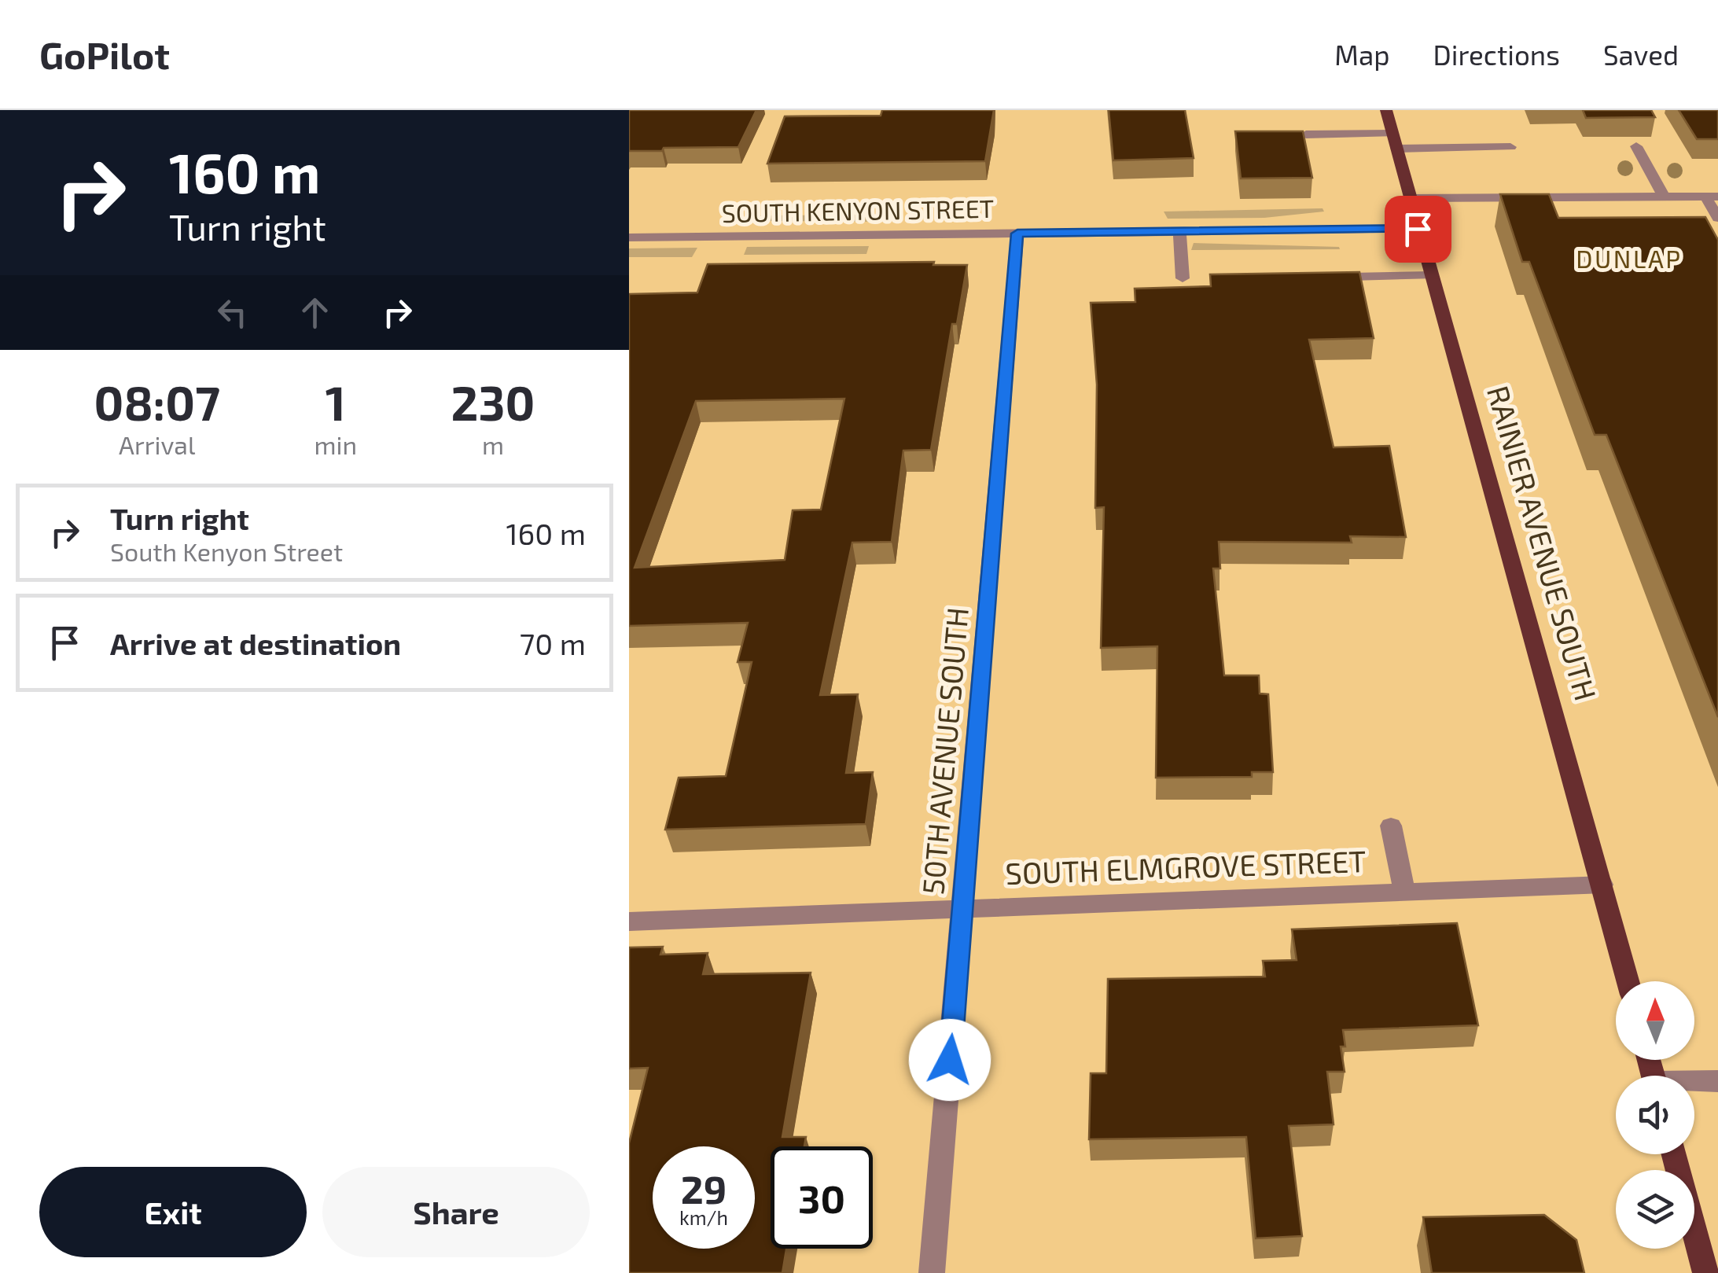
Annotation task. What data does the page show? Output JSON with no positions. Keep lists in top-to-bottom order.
{
  "streets": {
    "main road": ["RAINIER AVENUE SOUTH"],
    "street": ["SOUTH KENYON STREET", "50TH AVENUE SOUTH", "SOUTH ELMGROVE STREET"]
  },
  "crossings": [
    ["SOUTH KENYON STREET", "RAINIER AVENUE SOUTH"],
    ["SOUTH KENYON STREET", "50TH AVENUE SOUTH"],
    ["RAINIER AVENUE SOUTH", "SOUTH ELMGROVE STREET"],
    ["50TH AVENUE SOUTH", "SOUTH ELMGROVE STREET"]
  ],
  "districts": ["DUNLAP"],
  "north": "top",
  "page": {
    "header": "GoPilot",
    "nav": ["Map", "Directions", "Saved"],
    "turn": ["160 m", "Turn right"],
    "eta": [
      "08:07",
      "Arrival",
      "1",
      "min",
      "230",
      "m"
    ],
    "list": [
      {
        "name": "Turn right",
        "note": "South Kenyon Street",
        "value": "160 m"
      },
      {
        "name": "Arrive at destination",
        "value": "70 m"
      }
    ],
    "speed": "29 km/h",
    "limit": "30",
    "buttons": ["Exit", "Share"]
  }
}
